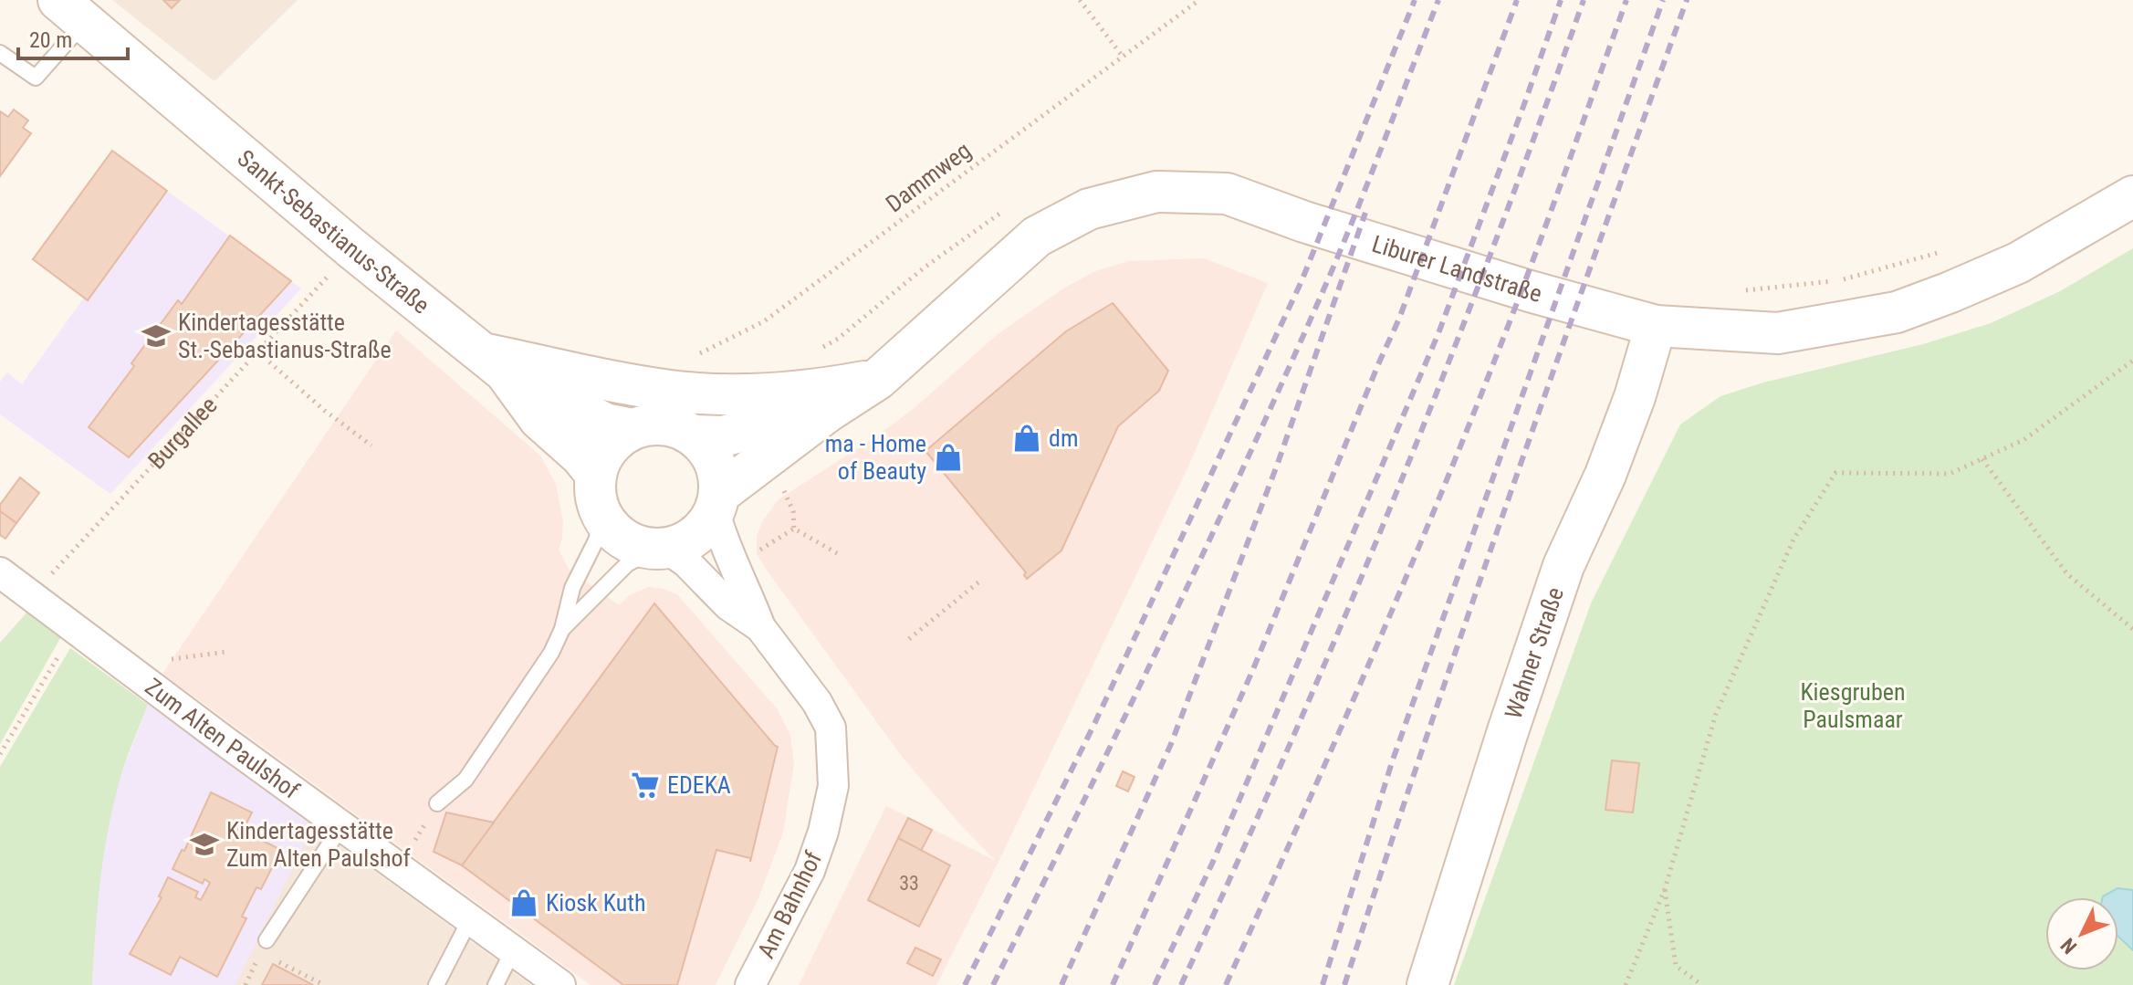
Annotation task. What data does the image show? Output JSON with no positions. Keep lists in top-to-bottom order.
{
  "streets": {
    "street": [
      "Sankt-Sebastianus-Straße",
      "Liburer Landstraße",
      "Wahner Straße",
      "Zum Alten Paulshof",
      "Am Bahnhof"
    ],
    "path": ["Dammweg", "Burgallee"]
  },
  "crossings": [
    ["Sankt-Sebastianus-Straße", "Liburer Landstraße"],
    ["Sankt-Sebastianus-Straße", "Am Bahnhof"],
    ["Liburer Landstraße", "Wahner Straße"],
    ["Liburer Landstraße", "Am Bahnhof"],
    ["Burgallee", "Zum Alten Paulshof"]
  ],
  "parks": ["Kiesgruben Paulsmaar"],
  "places": {
    "school or university": ["Kindertagesstätte St.-Sebastianus-Straße", "Kindertagesstätte Zum Alten Paulshof"],
    "shop": ["dm", "ma - Home of Beauty", "Kiosk Kuth"],
    "supermarket": ["EDEKA"]
  },
  "house_numbers": ["33"],
  "scale_bar": "20 m",
  "north": "bottom left"
}
